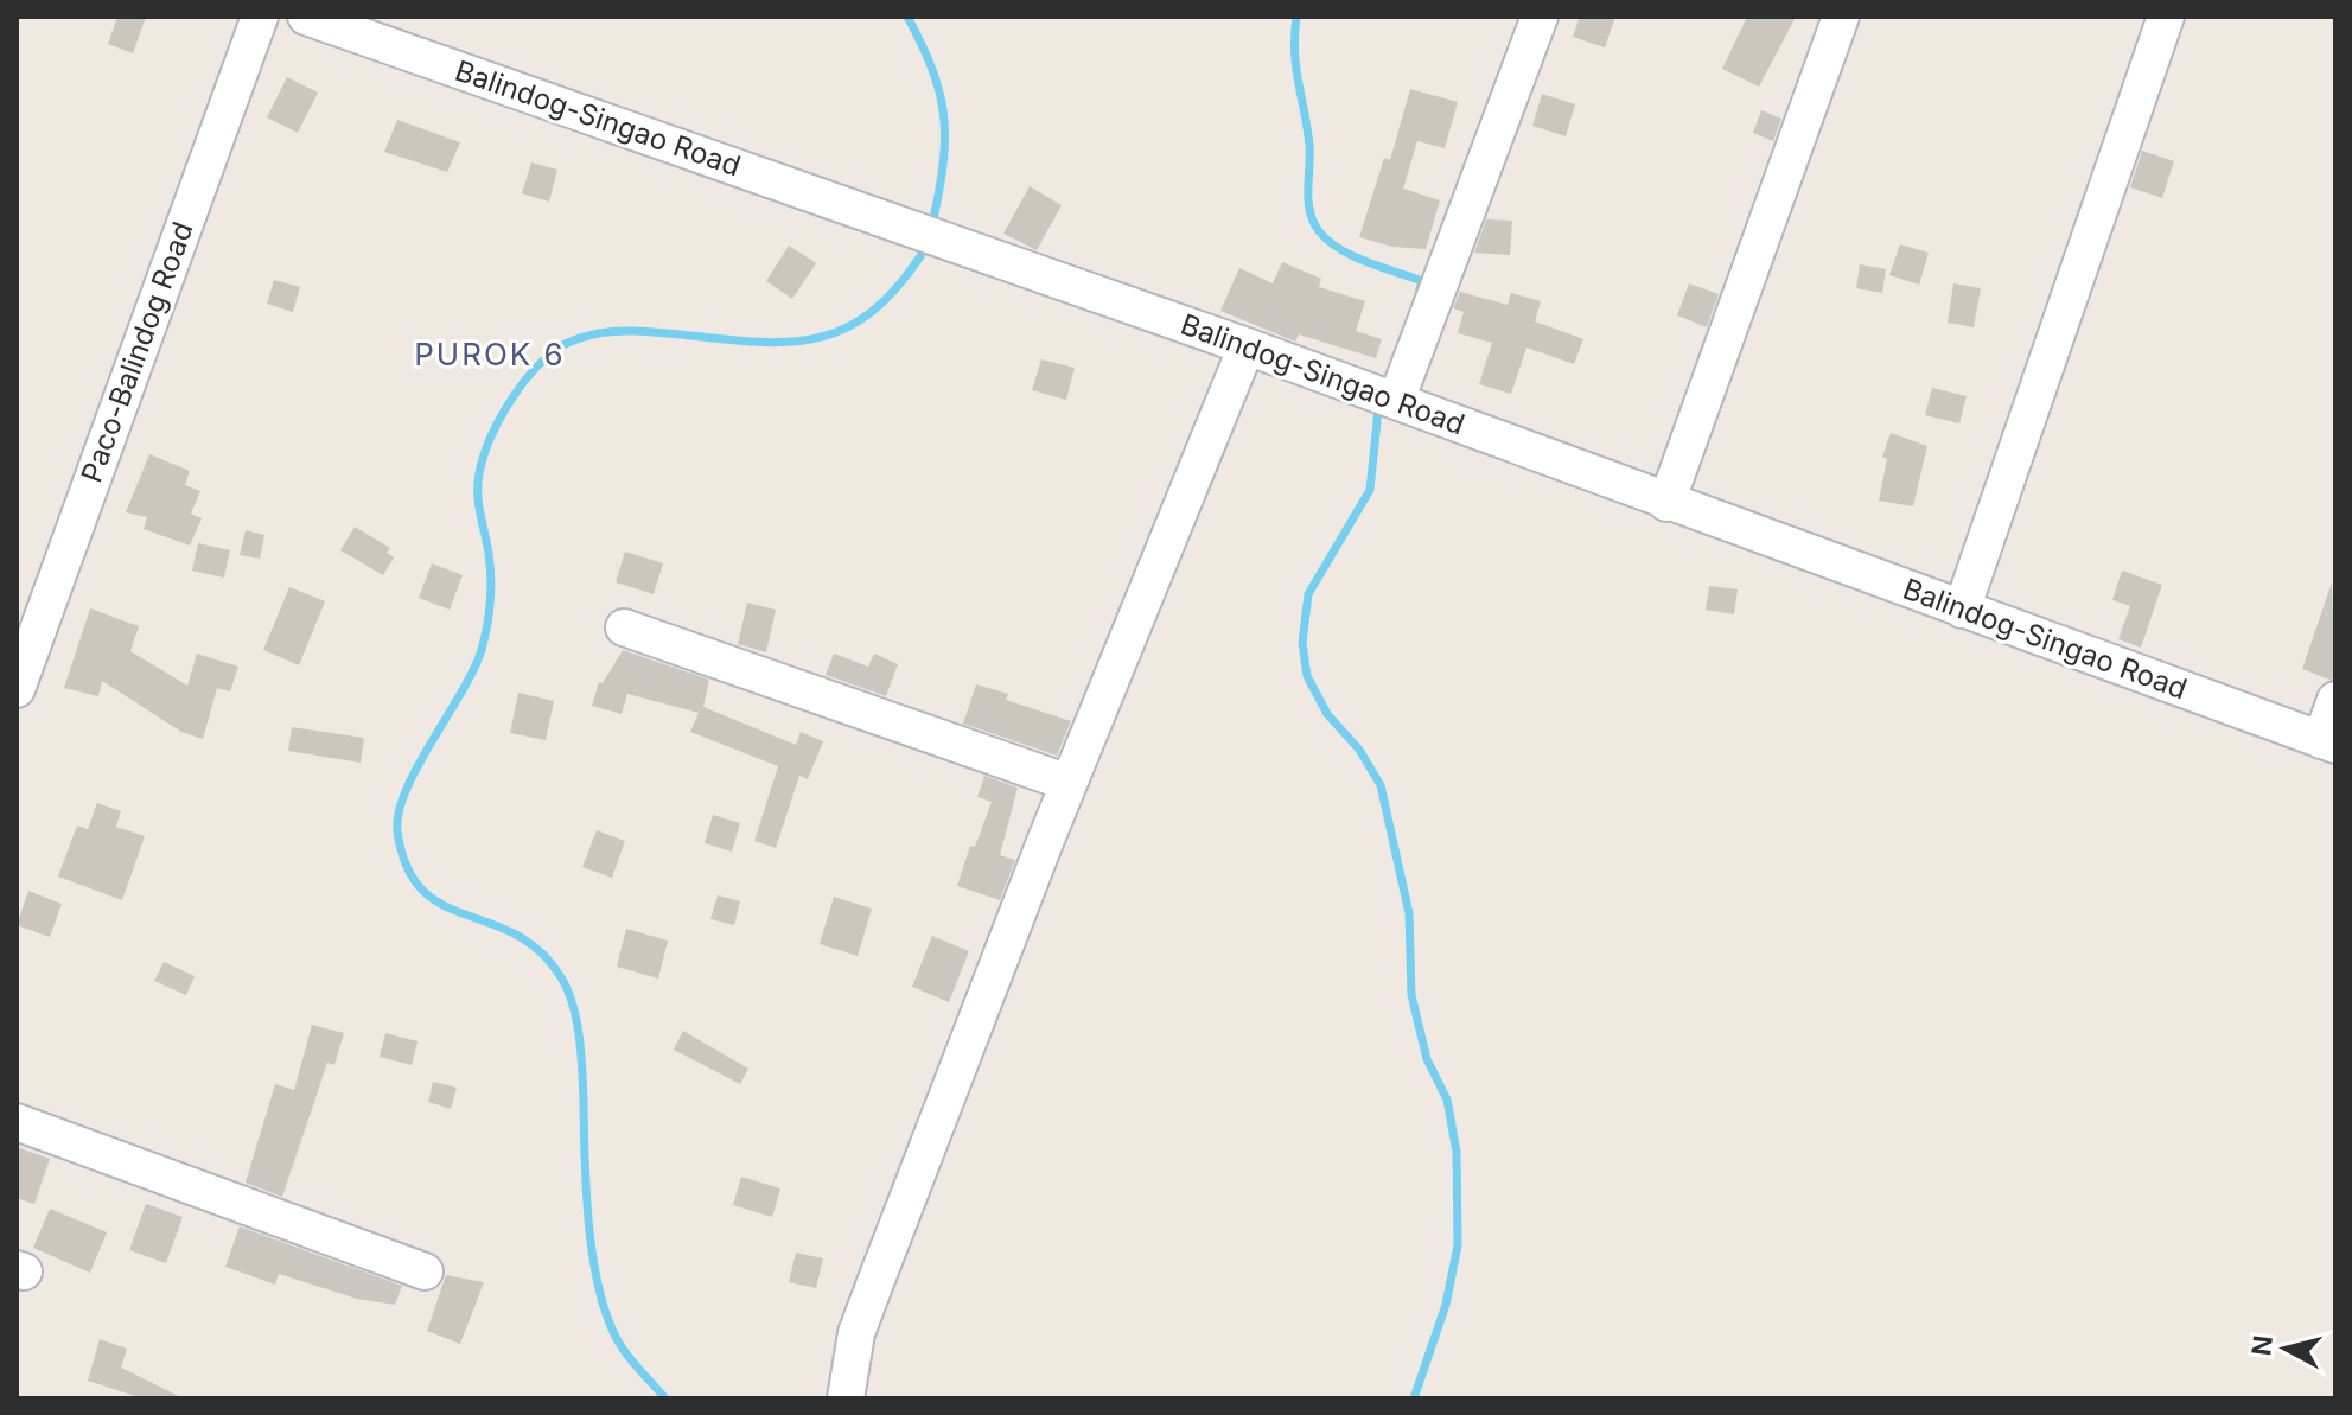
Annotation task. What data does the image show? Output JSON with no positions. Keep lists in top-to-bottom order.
{
  "streets": {
    "street": ["Balindog-Singao Road", "Paco-Balindog Road"]
  },
  "districts": ["PUROK 6"],
  "north": "left"
}
